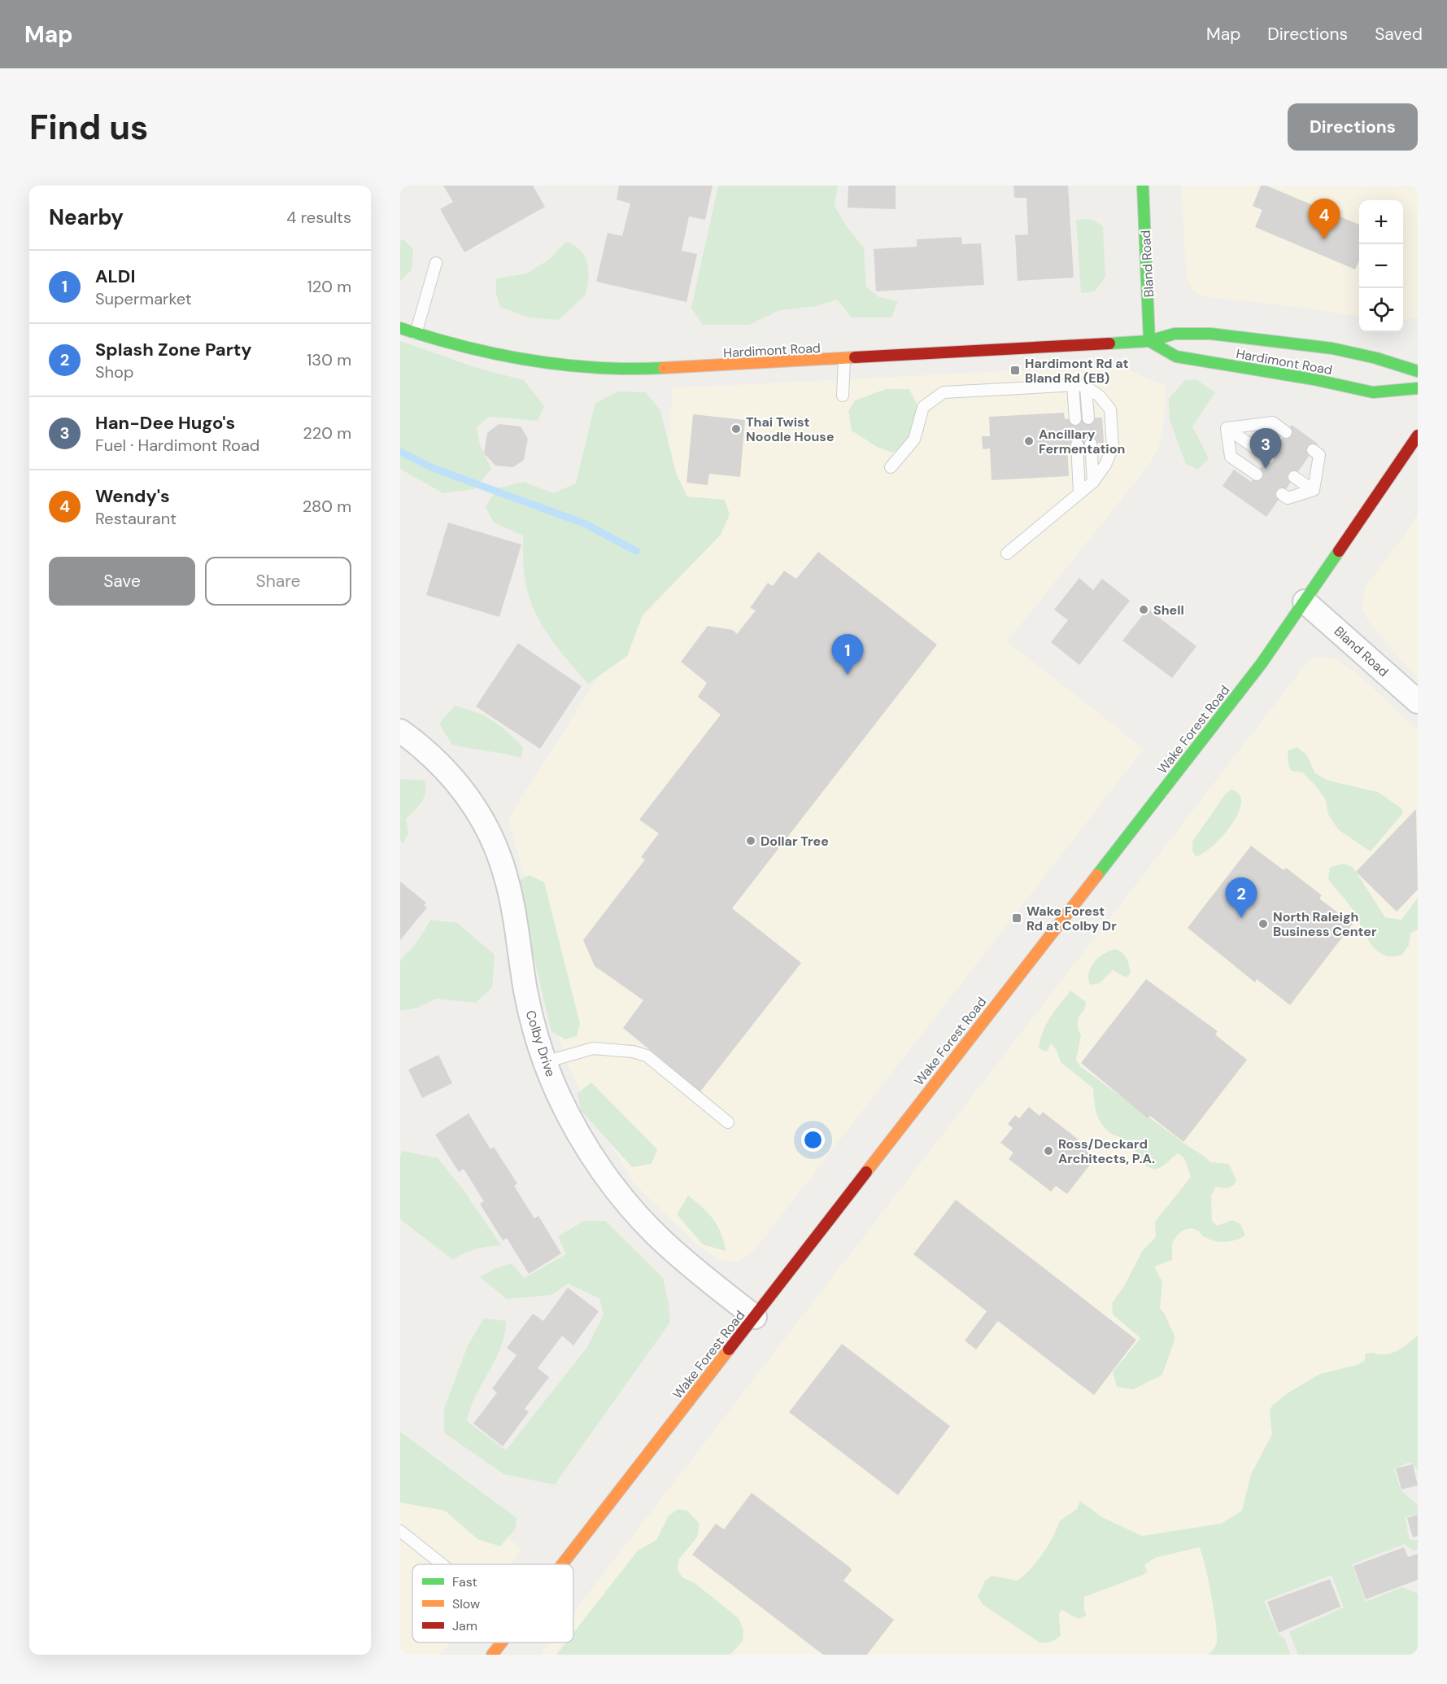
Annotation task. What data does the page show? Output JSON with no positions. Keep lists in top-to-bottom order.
{
  "streets": {
    "main road": ["Bland Road", "Hardimont Road", "Wake Forest Road"],
    "street": ["Colby Drive"]
  },
  "crossings": [
    ["Bland Road", "Hardimont Road"],
    ["Bland Road", "Wake Forest Road"],
    ["Wake Forest Road", "Colby Drive"]
  ],
  "places": {
    "transit": ["Hardimont Rd at Bland Rd (EB)", "Wake Forest Rd at Colby Dr"],
    "other": [
      "Thai Twist Noodle House",
      "Ancillary Fermentation",
      "Shell",
      "Dollar Tree",
      "North Raleigh Business Center",
      "Ross/Deckard Architects, P.A."
    ]
  },
  "legend": ["Fast", "Slow", "Jam"],
  "page": {
    "header": "Map",
    "nav": ["Map", "Directions", "Saved"],
    "buttons": [
      "Directions",
      ["Save", "Share"]
    ],
    "title": "Find us",
    "heading": ["Nearby", "4 results"],
    "pins": [
      "4",
      "3",
      "1",
      "2"
    ],
    "map_buttons": ["+", "−"],
    "list": [
      {
        "mark": "1",
        "name": "ALDI",
        "note": "Supermarket",
        "value": "120 m"
      },
      {
        "mark": "2",
        "name": "Splash Zone Party",
        "note": "Shop",
        "value": "130 m"
      },
      {
        "mark": "3",
        "name": "Han-Dee Hugo's",
        "note": "Fuel · Hardimont Road",
        "value": "220 m"
      },
      {
        "mark": "4",
        "name": "Wendy's",
        "note": "Restaurant",
        "value": "280 m"
      }
    ]
  }
}
